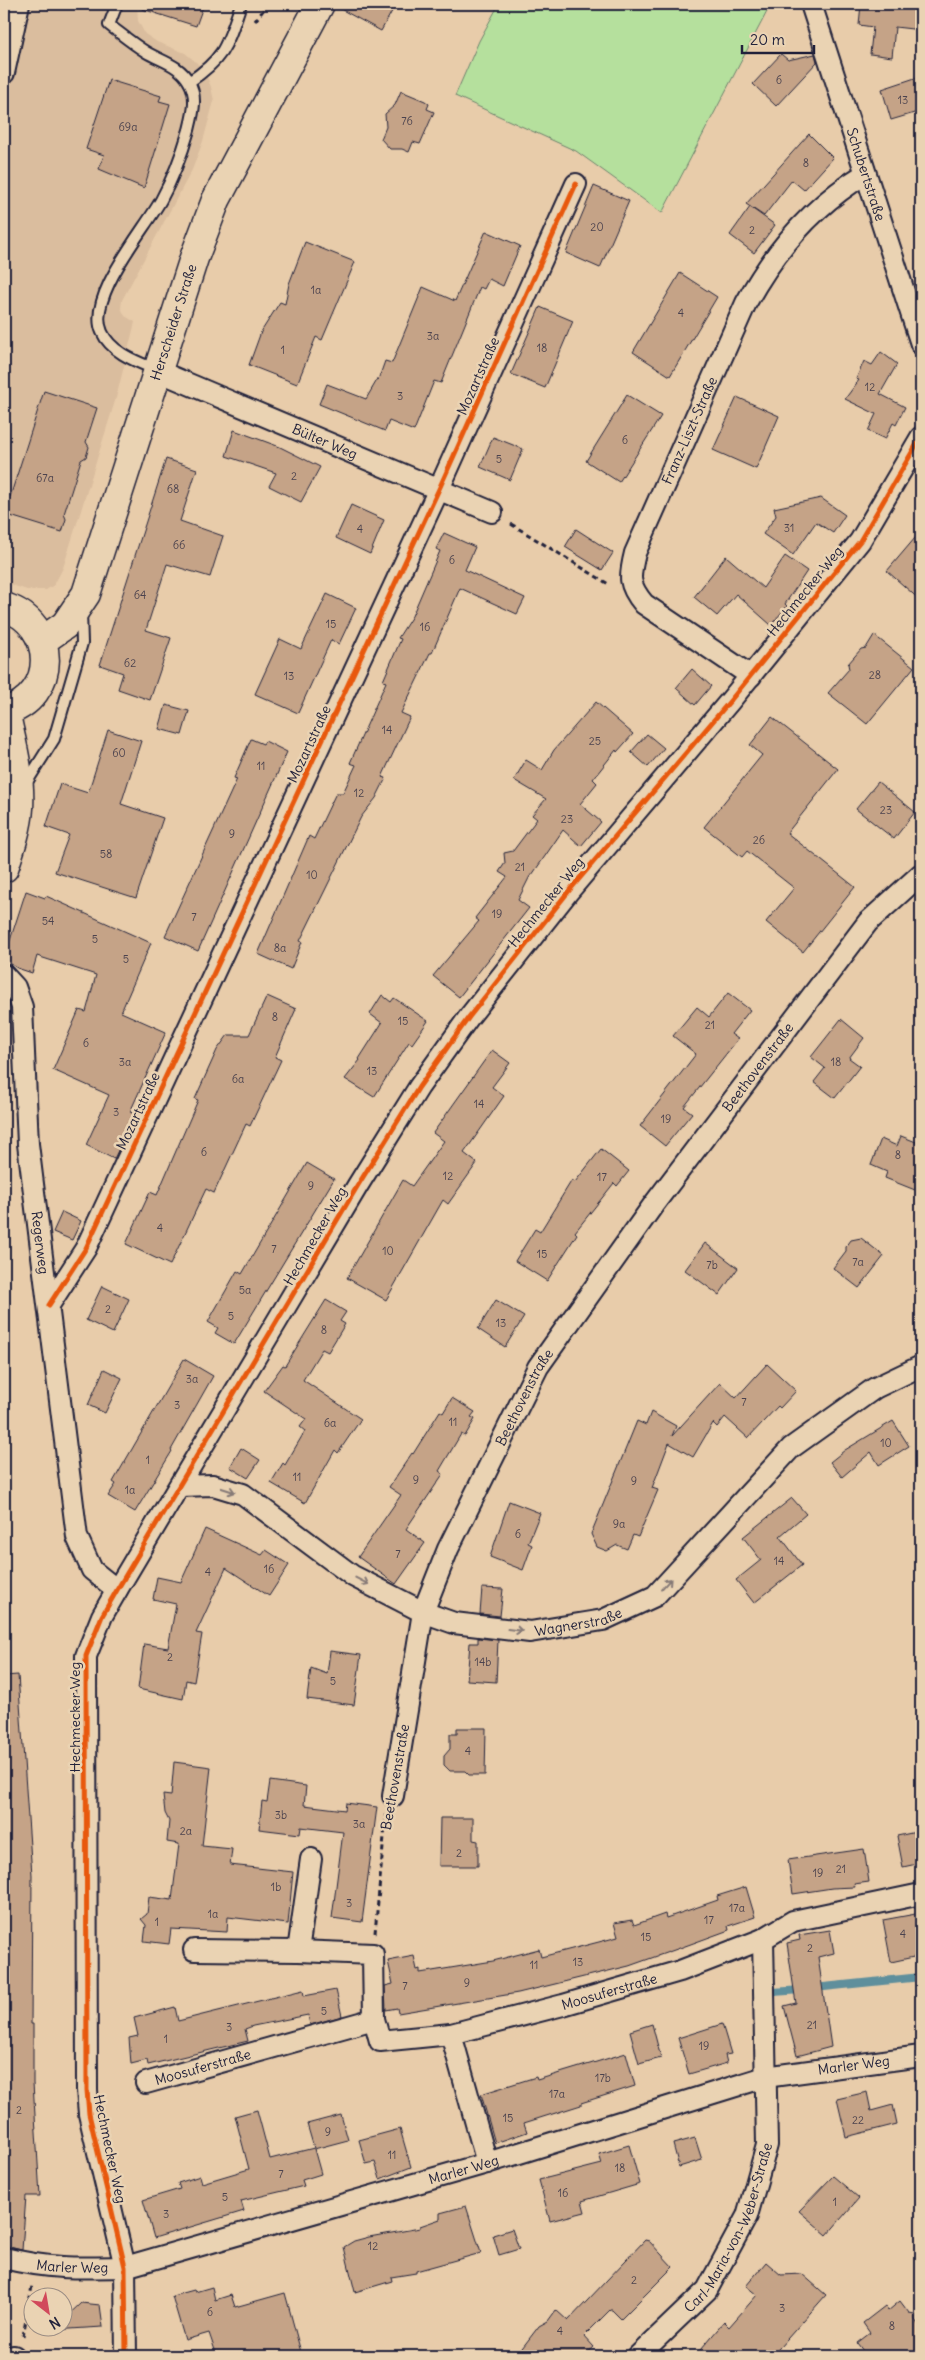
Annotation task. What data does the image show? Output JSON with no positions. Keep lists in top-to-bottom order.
{
  "streets": {
    "main road": ["Herscheider Straße"],
    "street": [
      "Schubertstraße",
      "Mozartstraße",
      "Franz-Liszt-Straße",
      "Bülter Weg",
      "Hechmecker Weg",
      "Beethovenstraße",
      "Regerweg",
      "Wagnerstraße",
      "Moosuferstraße",
      "Marler Weg",
      "Carl-Maria-von-Weber-Straße"
    ]
  },
  "crossings": [
    ["Schubertstraße", "Franz-Liszt-Straße"],
    ["Herscheider Straße", "Bülter Weg"],
    ["Mozartstraße", "Bülter Weg"],
    ["Mozartstraße", "Regerweg"],
    ["Hechmecker Weg", "Regerweg"],
    ["Hechmecker Weg", "Wagnerstraße"],
    ["Hechmecker Weg", "Marler Weg"],
    ["Beethovenstraße", "Wagnerstraße"],
    ["Beethovenstraße", "Moosuferstraße"],
    ["Marler Weg", "Carl-Maria-von-Weber-Straße"]
  ],
  "one_way": ["Wagnerstraße"],
  "house_numbers": [
    "6",
    "13",
    "76",
    "69a",
    "8",
    "20",
    "2",
    "1a",
    "4",
    "3a",
    "18",
    "1",
    "12",
    "3",
    "6",
    "5",
    "2",
    "67a",
    "68",
    "31",
    "4",
    "66",
    "6",
    "64",
    "15",
    "16",
    "62",
    "28",
    "13",
    "14",
    "25",
    "60",
    "11",
    "12",
    "23",
    "23",
    "9",
    "26",
    "58",
    "21",
    "10",
    "19",
    "7",
    "54",
    "5",
    "8a",
    "5",
    "8",
    "15",
    "21",
    "6",
    "3a",
    "18",
    "13",
    "6a",
    "14",
    "3",
    "19",
    "6",
    "8",
    "12",
    "17",
    "9",
    "4",
    "7",
    "10",
    "15",
    "7a",
    "7b",
    "5a",
    "2",
    "5",
    "13",
    "8",
    "3a",
    "7",
    "3",
    "11",
    "6a",
    "10",
    "1",
    "11",
    "9",
    "9",
    "1a",
    "9a",
    "6",
    "7",
    "14",
    "16",
    "4",
    "2",
    "14b",
    "5",
    "4",
    "3b",
    "3a",
    "2a",
    "2",
    "21",
    "19",
    "1b",
    "3",
    "17a",
    "1a",
    "17",
    "1",
    "4",
    "15",
    "2",
    "13",
    "11",
    "9",
    "7",
    "5",
    "21",
    "3",
    "1",
    "19",
    "17b",
    "17a",
    "2",
    "15",
    "22",
    "9",
    "11",
    "18",
    "7",
    "16",
    "5",
    "1",
    "3",
    "12",
    "2",
    "3",
    "6",
    "8",
    "4"
  ],
  "scale_bar": "20 m",
  "north": "bottom right"
}
